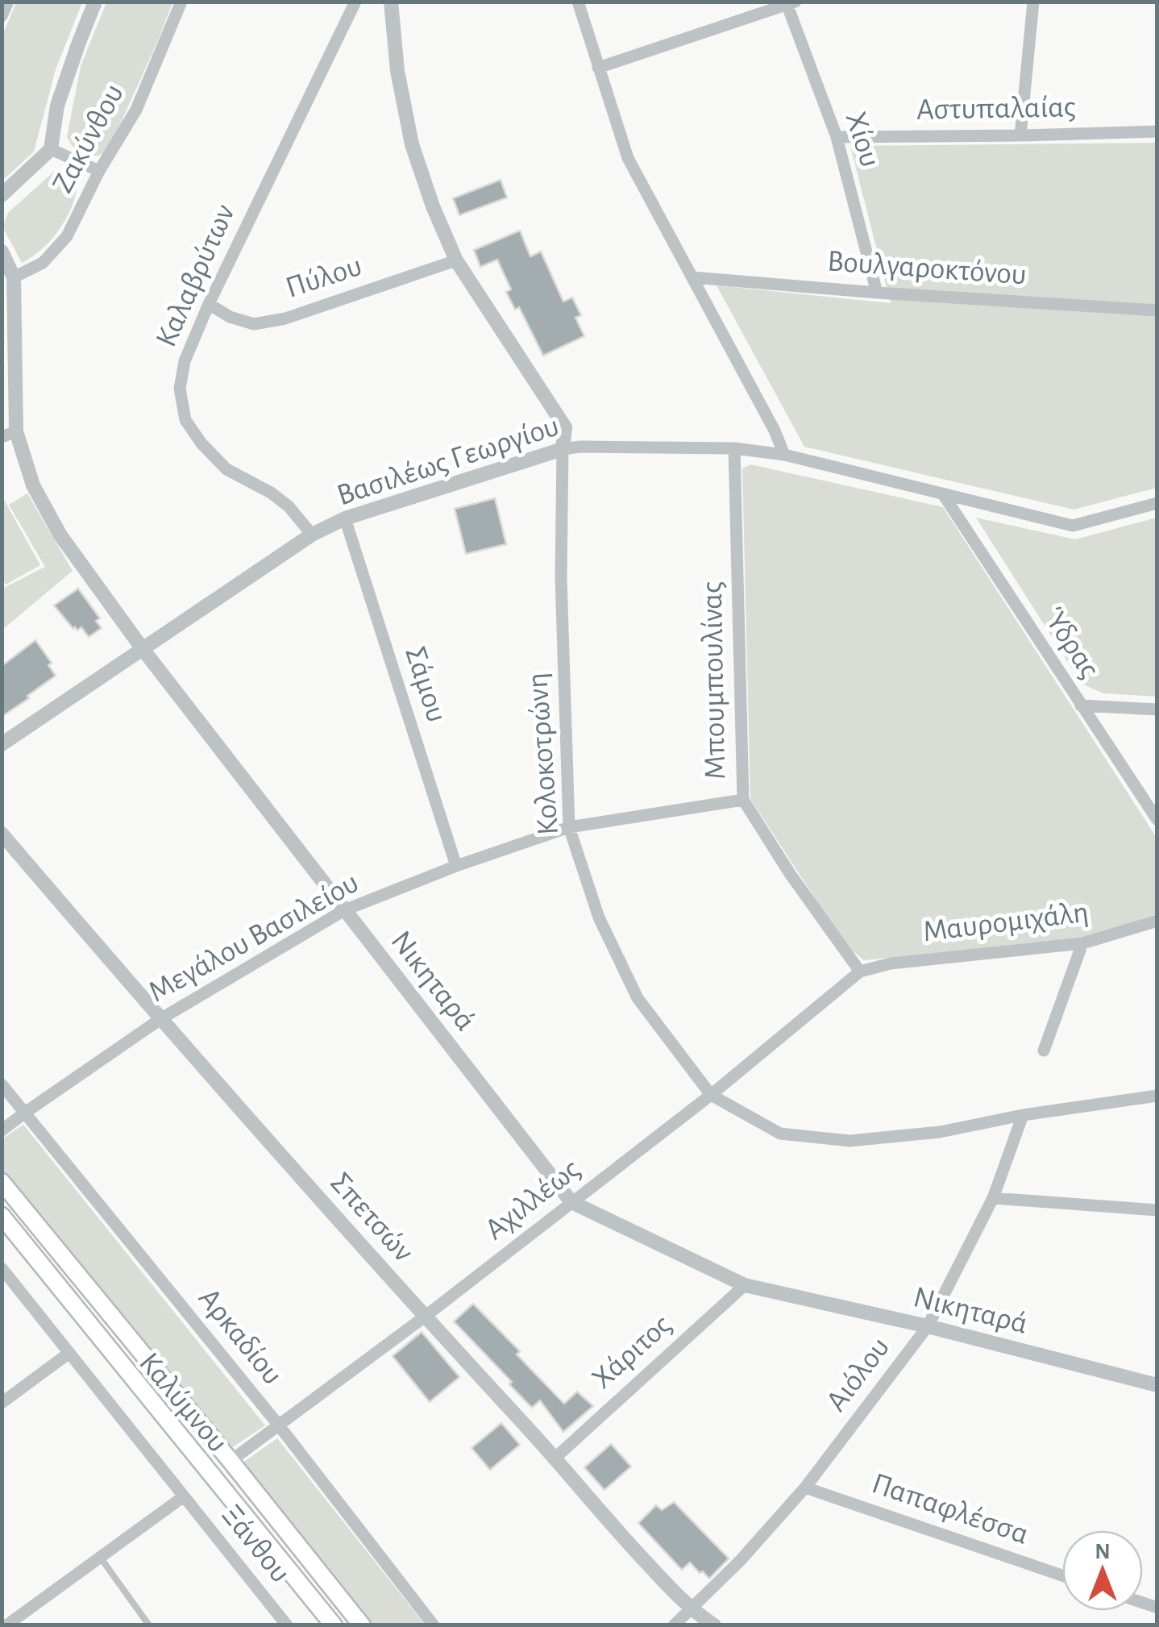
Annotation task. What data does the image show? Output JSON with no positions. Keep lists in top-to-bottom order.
{
  "streets": {
    "main road": ["Καλύμνου"],
    "street": [
      "Αστυπαλαίας",
      "Ζακύνθου",
      "Χίου",
      "Βουλγαροκτόνου",
      "Καλαβρύτων",
      "Πύλου",
      "Βασιλέως Γεωργίου",
      "Ύδρας",
      "Μπουμπουλίνας",
      "Σάμου",
      "Κολοκοτρώνη",
      "Μαυρομιχάλη",
      "Μεγάλου Βασιλείου",
      "Νικηταρά",
      "Αχιλλέως",
      "Σπετσών",
      "Αρκαδίου",
      "Χάριτος",
      "Αιόλου",
      "Παπαφλέσσα",
      "Ξάνθου"
    ]
  },
  "crossings": [
    ["Αστυπαλαίας", "Χίου"],
    ["Ζακύνθου", "Νικηταρά"],
    ["Χίου", "Βουλγαροκτόνου"],
    ["Καλαβρύτων", "Πύλου"],
    ["Καλαβρύτων", "Βασιλέως Γεωργίου"],
    ["Πύλου", "Κολοκοτρώνη"],
    ["Βασιλέως Γεωργίου", "Ύδρας"],
    ["Βασιλέως Γεωργίου", "Μπουμπουλίνας"],
    ["Βασιλέως Γεωργίου", "Σάμου"],
    ["Βασιλέως Γεωργίου", "Κολοκοτρώνη"],
    ["Βασιλέως Γεωργίου", "Νικηταρά"],
    ["Μπουμπουλίνας", "Μαυρομιχάλη"],
    ["Μπουμπουλίνας", "Μεγάλου Βασιλείου"],
    ["Μπουμπουλίνας", "Αχιλλέως"],
    ["Σάμου", "Μεγάλου Βασιλείου"],
    ["Κολοκοτρώνη", "Μεγάλου Βασιλείου"],
    ["Κολοκοτρώνη", "Αχιλλέως"],
    ["Κολοκοτρώνη", "Αιόλου"],
    ["Μαυρομιχάλη", "Αχιλλέως"],
    ["Μεγάλου Βασιλείου", "Νικηταρά"],
    ["Μεγάλου Βασιλείου", "Σπετσών"],
    ["Μεγάλου Βασιλείου", "Αρκαδίου"],
    ["Νικηταρά", "Αχιλλέως"],
    ["Νικηταρά", "Χάριτος"],
    ["Νικηταρά", "Αιόλου"],
    ["Αχιλλέως", "Σπετσών"],
    ["Αχιλλέως", "Αρκαδίου"],
    ["Αχιλλέως", "Καλύμνου"],
    ["Σπετσών", "Χάριτος"],
    ["Σπετσών", "Αιόλου"],
    ["Αιόλου", "Παπαφλέσσα"]
  ],
  "north": "top"
}
